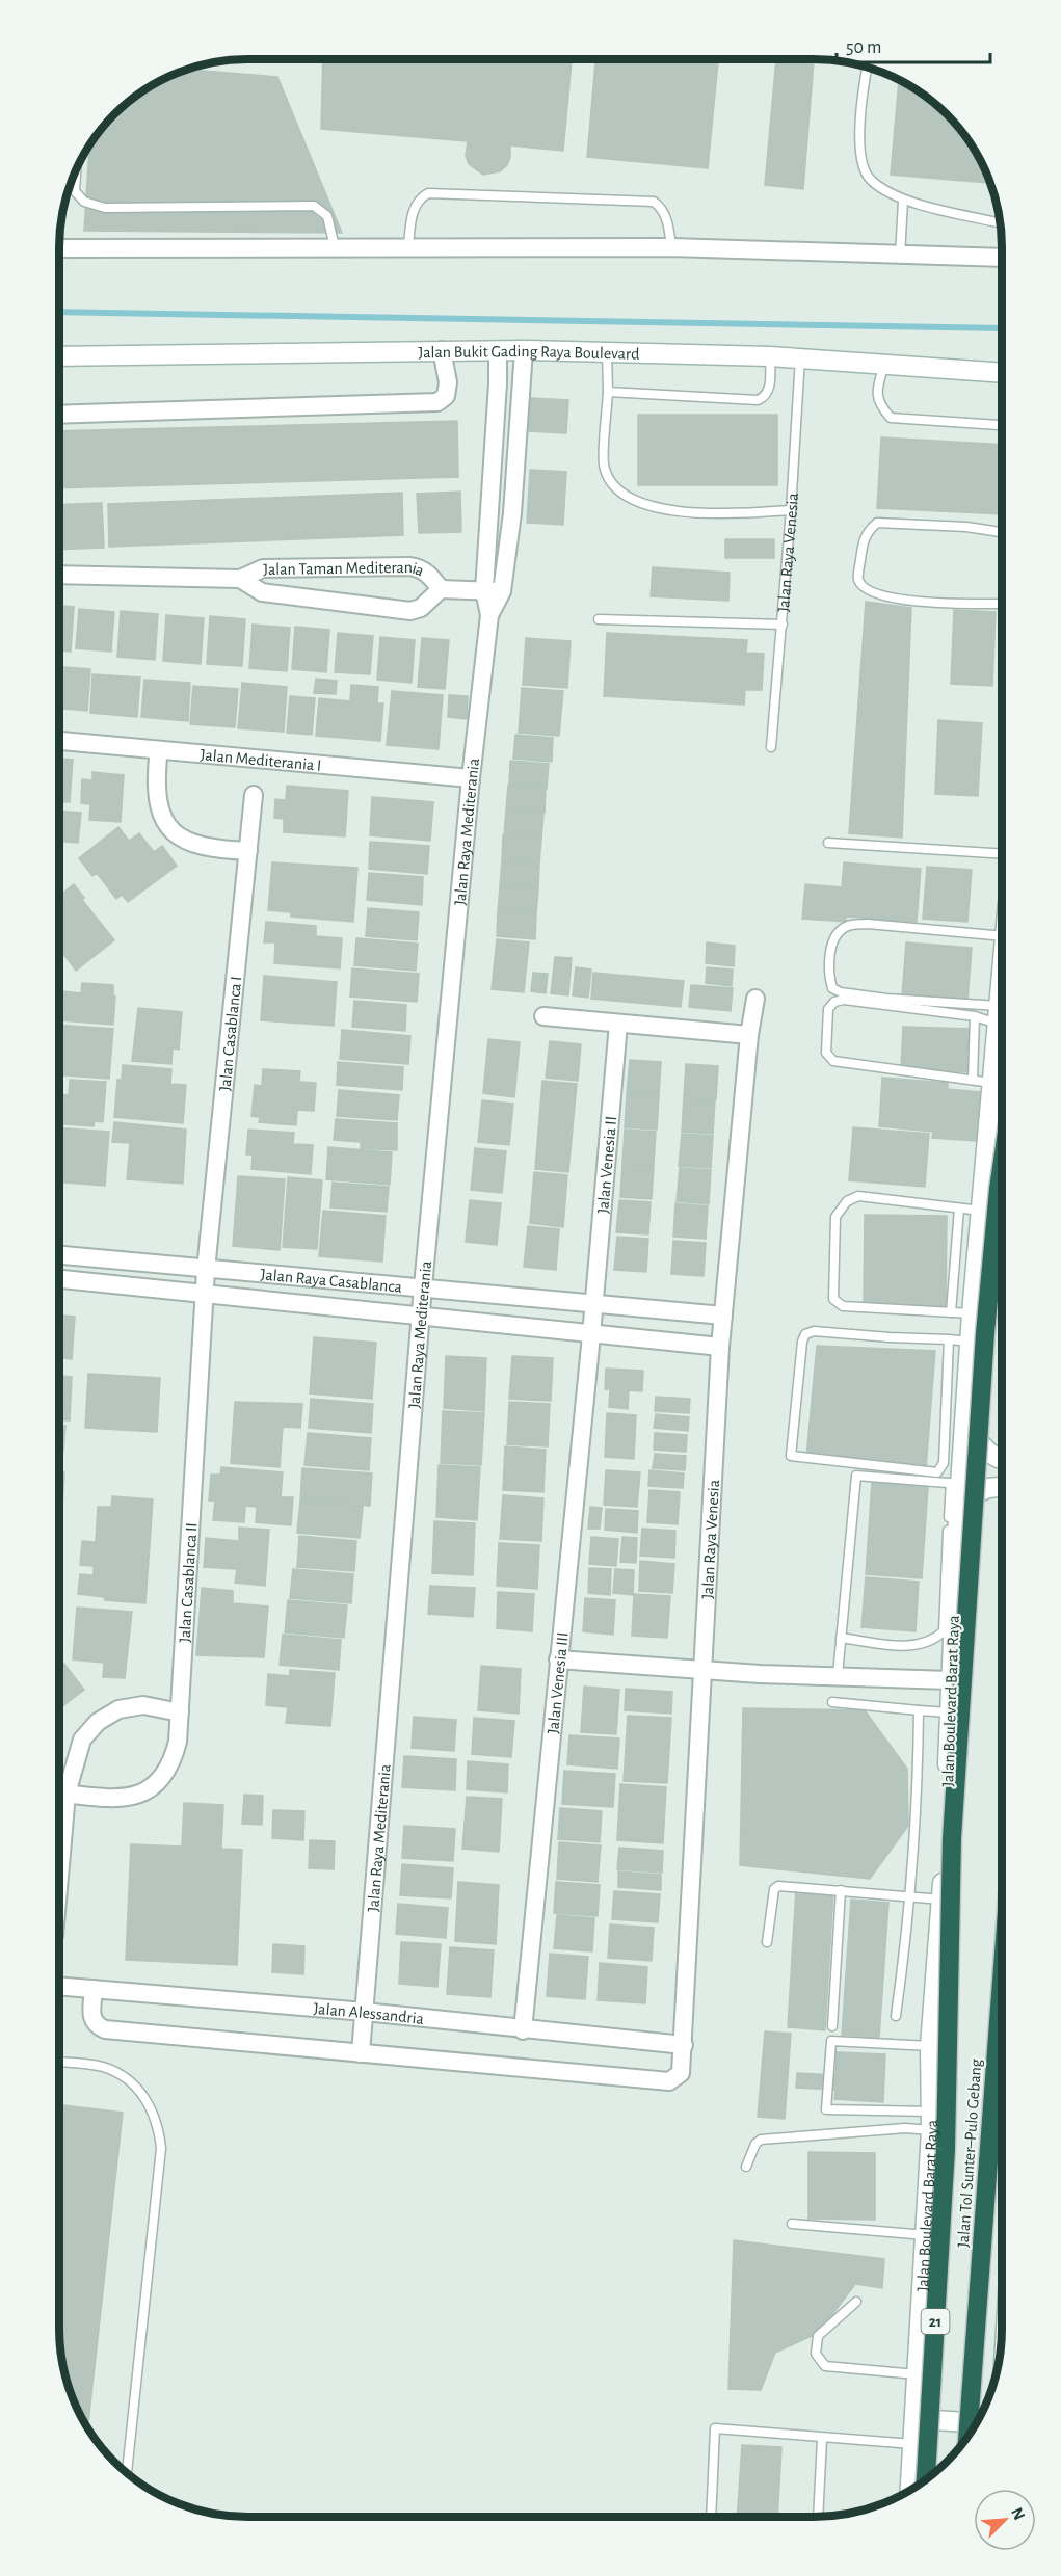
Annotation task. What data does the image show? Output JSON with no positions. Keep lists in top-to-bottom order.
{
  "streets": {
    "highway": ["Jalan Tol Sunter–Pulo Gebang", "21"],
    "main road": ["Jalan Bukit Gading Raya Boulevard", "Jalan Boulevard Barat Raya"],
    "street": [
      "Jalan Raya Venesia",
      "Jalan Taman Mediterania",
      "Jalan Mediterania I",
      "Jalan Raya Mediterania",
      "Jalan Casablanca I",
      "Jalan Venesia II",
      "Jalan Raya Casablanca",
      "Jalan Casablanca II",
      "Jalan Venesia III",
      "Jalan Alessandria"
    ]
  },
  "crossings": [
    ["Jalan Bukit Gading Raya Boulevard", "Jalan Raya Venesia"],
    ["Jalan Bukit Gading Raya Boulevard", "Jalan Raya Mediterania"],
    ["Jalan Raya Venesia", "Jalan Raya Mediterania"],
    ["Jalan Raya Venesia", "Jalan Raya Casablanca"],
    ["Jalan Raya Venesia", "Jalan Alessandria"],
    ["Jalan Taman Mediterania", "Jalan Raya Mediterania"],
    ["Jalan Mediterania I", "Jalan Raya Mediterania"],
    ["Jalan Raya Mediterania", "Jalan Raya Casablanca"],
    ["Jalan Raya Mediterania", "Jalan Alessandria"],
    ["Jalan Casablanca I", "Jalan Raya Casablanca"],
    ["Jalan Casablanca I", "Jalan Casablanca II"],
    ["Jalan Venesia II", "Jalan Raya Casablanca"],
    ["Jalan Venesia II", "Jalan Venesia III"],
    ["Jalan Raya Casablanca", "Jalan Casablanca II"],
    ["Jalan Raya Casablanca", "Jalan Venesia III"],
    ["Jalan Venesia III", "Jalan Alessandria"]
  ],
  "scale_bar": "50 m",
  "north": "top right"
}
